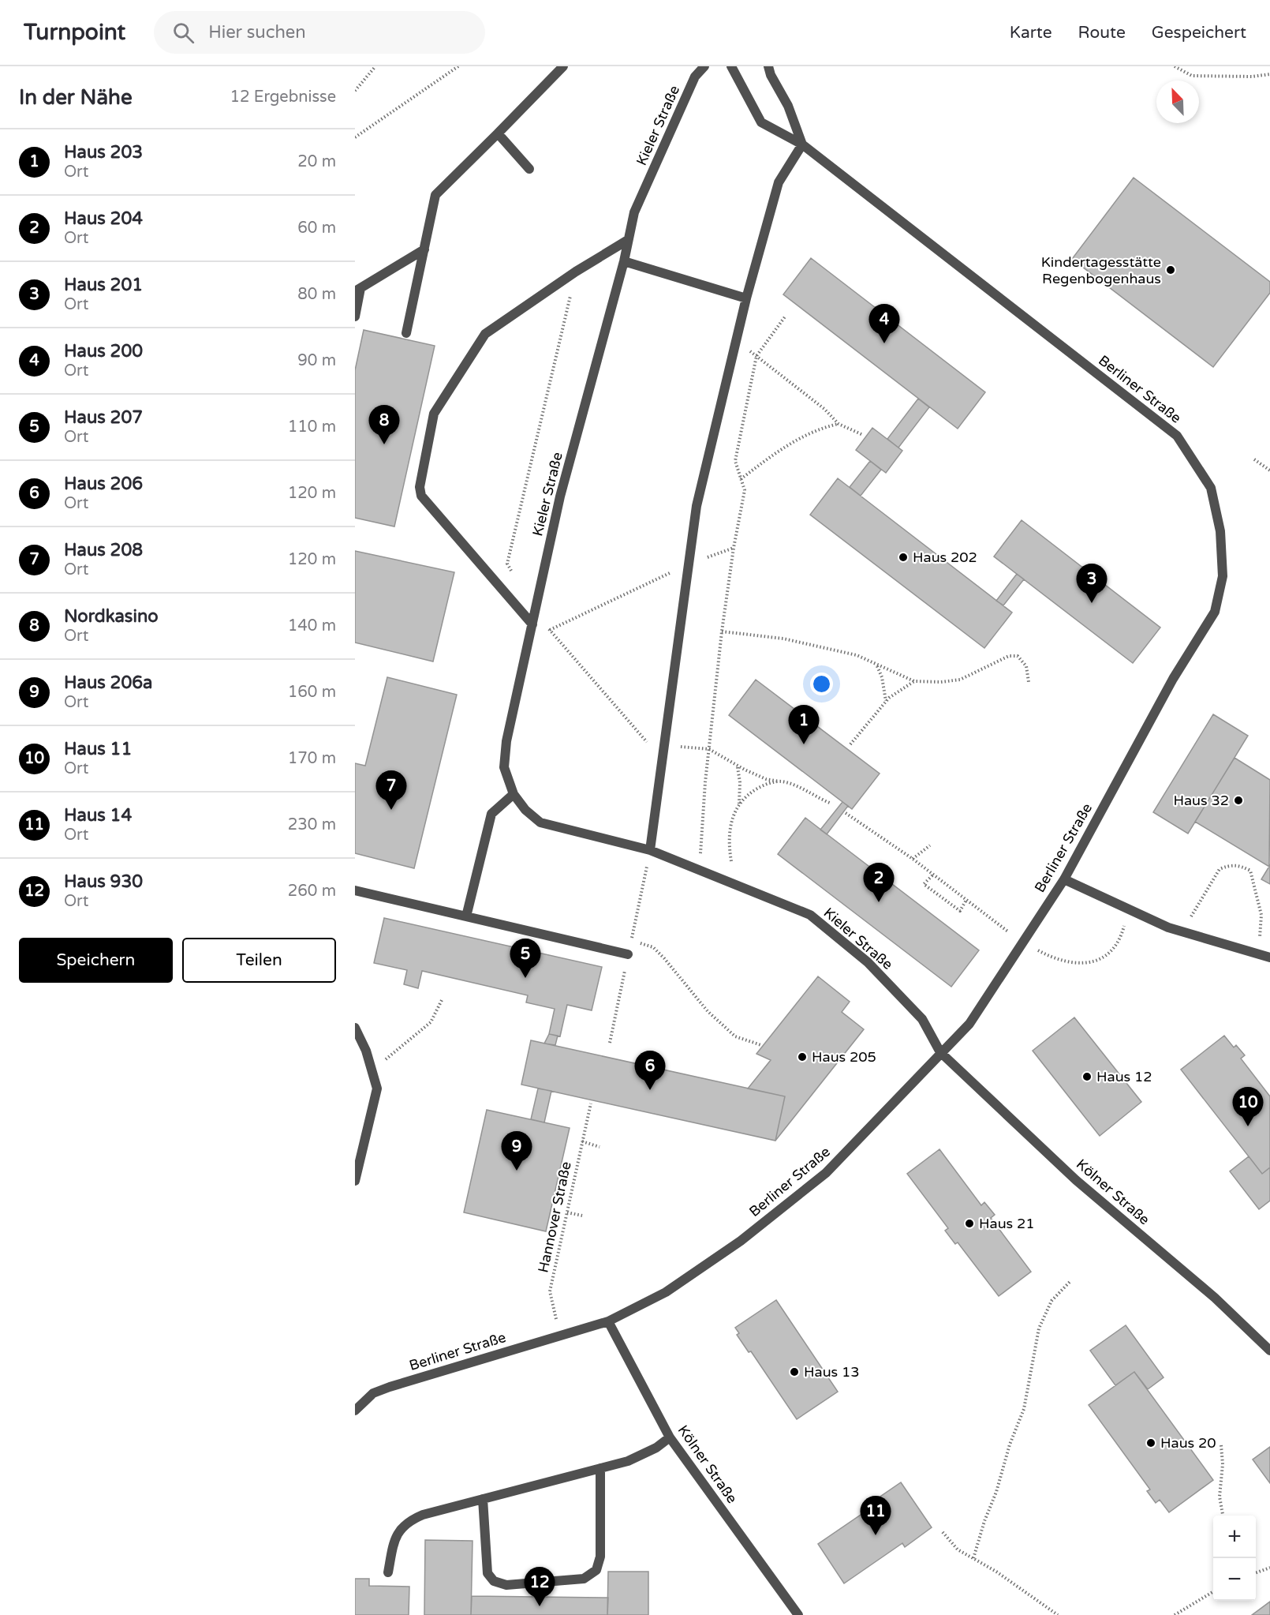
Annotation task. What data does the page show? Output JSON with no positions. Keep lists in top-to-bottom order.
{
  "streets": {
    "lane": ["Kieler Straße", "Berliner Straße", "Kölner Straße"],
    "path": ["Hannover Straße"]
  },
  "crossings": [
    ["Kieler Straße", "Berliner Straße"],
    ["Kieler Straße", "Kölner Straße"],
    ["Berliner Straße", "Kölner Straße"],
    ["Berliner Straße", "Hannover Straße"]
  ],
  "places": [
    "Kindertagesstätte Regenbogenhaus",
    "Haus 202",
    "Haus 32",
    "Haus 205",
    "Haus 12",
    "Haus 21",
    "Haus 13",
    "Haus 20"
  ],
  "north": "top left",
  "page": {
    "header": "Turnpoint",
    "search": "Hier suchen",
    "nav": ["Karte", "Route", "Gespeichert"],
    "heading": ["In der Nähe", "12 Ergebnisse"],
    "list": [
      {
        "mark": "1",
        "name": "Haus 203",
        "note": "Ort",
        "value": "20 m"
      },
      {
        "mark": "2",
        "name": "Haus 204",
        "note": "Ort",
        "value": "60 m"
      },
      {
        "mark": "3",
        "name": "Haus 201",
        "note": "Ort",
        "value": "80 m"
      },
      {
        "mark": "4",
        "name": "Haus 200",
        "note": "Ort",
        "value": "90 m"
      },
      {
        "mark": "5",
        "name": "Haus 207",
        "note": "Ort",
        "value": "110 m"
      },
      {
        "mark": "6",
        "name": "Haus 206",
        "note": "Ort",
        "value": "120 m"
      },
      {
        "mark": "7",
        "name": "Haus 208",
        "note": "Ort",
        "value": "120 m"
      },
      {
        "mark": "8",
        "name": "Nordkasino",
        "note": "Ort",
        "value": "140 m"
      },
      {
        "mark": "9",
        "name": "Haus 206a",
        "note": "Ort",
        "value": "160 m"
      },
      {
        "mark": "10",
        "name": "Haus 11",
        "note": "Ort",
        "value": "170 m"
      },
      {
        "mark": "11",
        "name": "Haus 14",
        "note": "Ort",
        "value": "230 m"
      },
      {
        "mark": "12",
        "name": "Haus 930",
        "note": "Ort",
        "value": "260 m"
      }
    ],
    "pins": [
      "4",
      "8",
      "3",
      "1",
      "7",
      "2",
      "5",
      "6",
      "10",
      "9",
      "11",
      "12"
    ],
    "buttons": ["Speichern", "Teilen"],
    "map_buttons": ["+", "−"]
  }
}
